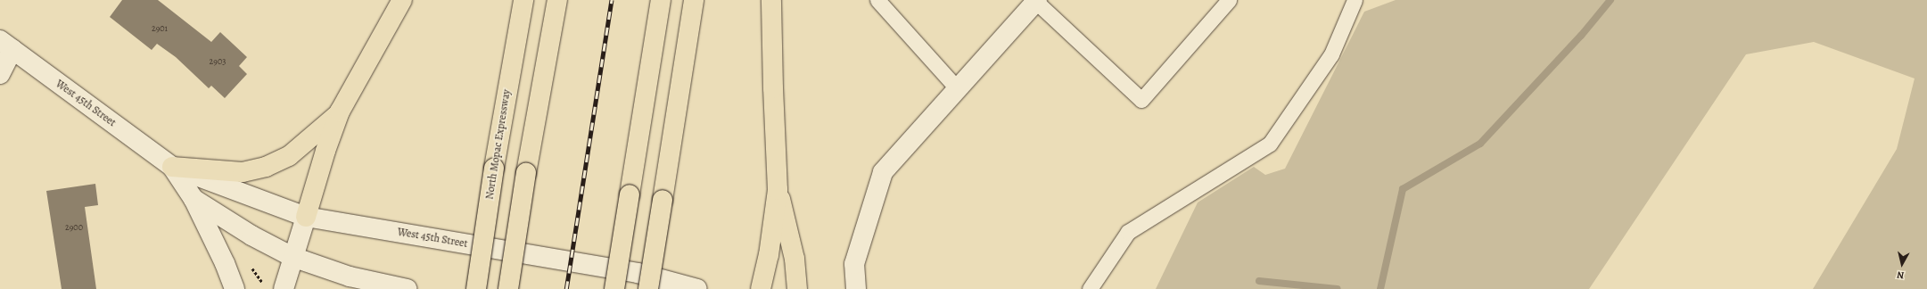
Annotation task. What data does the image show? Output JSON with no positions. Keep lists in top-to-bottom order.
{
  "streets": {
    "highway": ["North Mopac Expressway"],
    "main road": ["West 45th Street"]
  },
  "house_numbers": ["2901", "2903", "2900"],
  "north": "bottom"
}
